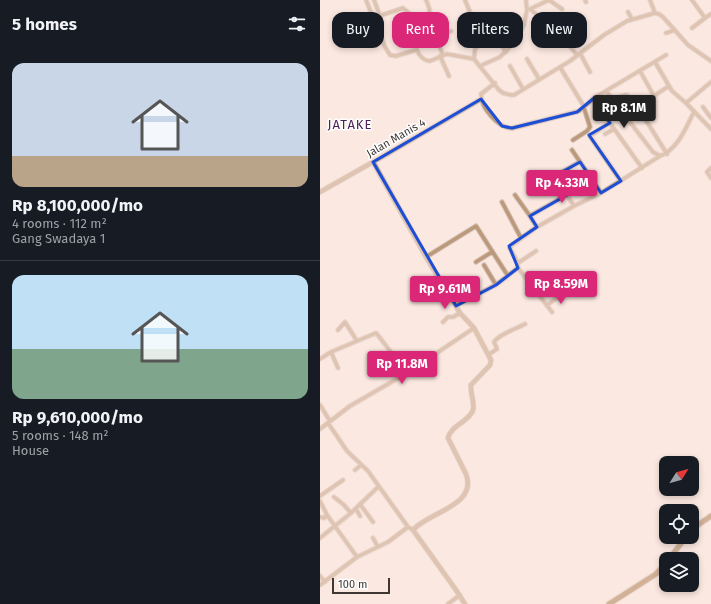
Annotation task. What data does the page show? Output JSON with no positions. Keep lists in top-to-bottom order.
{
  "streets": {
    "street": ["Jalan Manis 4"]
  },
  "districts": ["JATAKE"],
  "scale_bar": "100 m",
  "north": "top right",
  "page": {
    "heading": "5 homes",
    "chip": [
      "Buy",
      "Rent",
      "Filters",
      "New"
    ],
    "list": [
      {
        "name": "Rp 8,100,000/mo",
        "note": "4 rooms · 112 m² · Gang Swadaya 1"
      },
      {
        "name": "Rp 9,610,000/mo",
        "note": "5 rooms · 148 m² · House"
      }
    ],
    "price": [
      "Rp 8.1M",
      "Rp 4.33M",
      "Rp 8.59M",
      "Rp 9.61M",
      "Rp 11.8M"
    ],
    "scale": "100 m"
  }
}
